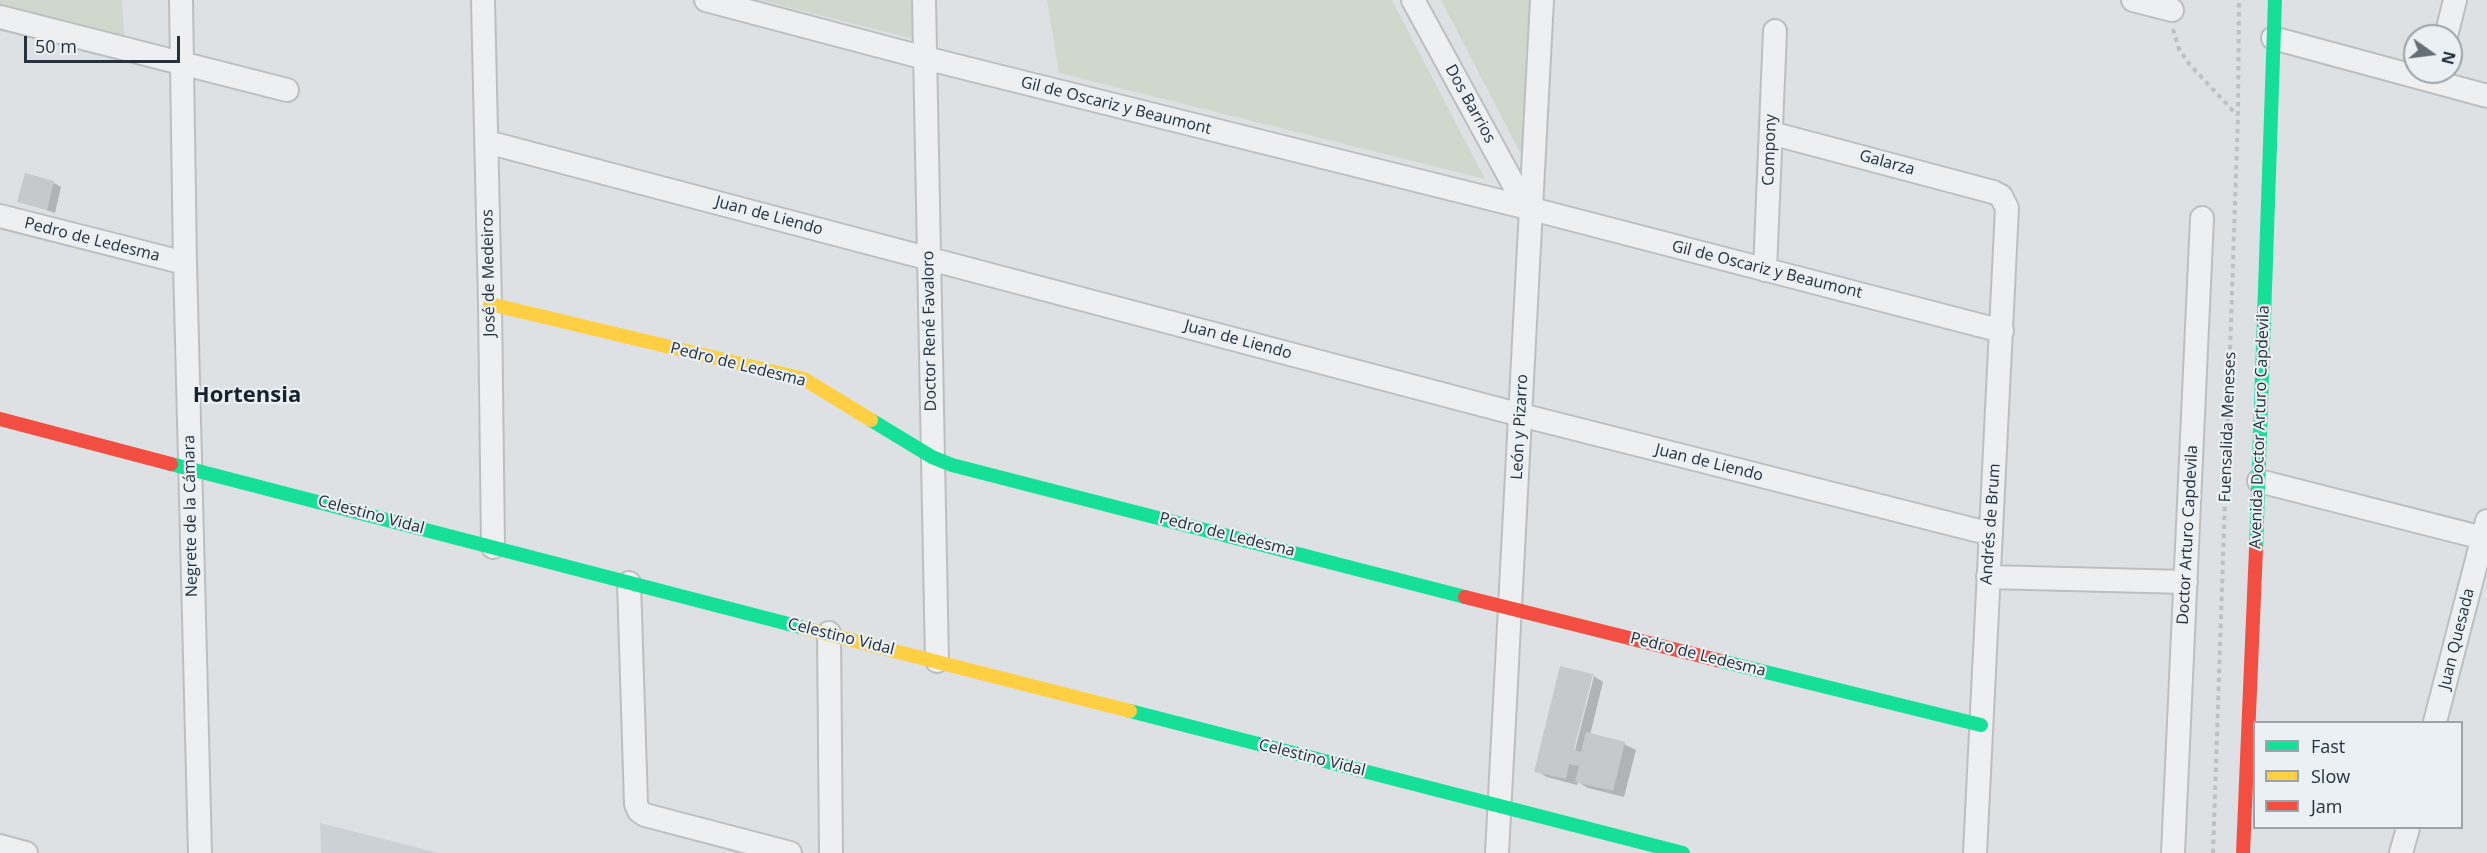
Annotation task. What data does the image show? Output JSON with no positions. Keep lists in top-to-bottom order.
{
  "streets": {
    "street": [
      "Dos Barrios",
      "Gil de Oscariz y Beaumont",
      "Compony",
      "Galarza",
      "Juan de Liendo",
      "Pedro de Ledesma",
      "José de Medeiros",
      "Doctor René Favaloro",
      "León y Pizarro",
      "Avenida Doctor Arturo Capdevila",
      "Celestino Vidal",
      "Negrete de la Cámara",
      "Andrés de Brum",
      "Doctor Arturo Capdevila",
      "Juan Quesada"
    ],
    "path": ["Fuensalida Meneses"]
  },
  "crossings": [
    ["Dos Barrios", "Gil de Oscariz y Beaumont"],
    ["Dos Barrios", "León y Pizarro"],
    ["Gil de Oscariz y Beaumont", "Compony"],
    ["Gil de Oscariz y Beaumont", "Doctor René Favaloro"],
    ["Gil de Oscariz y Beaumont", "León y Pizarro"],
    ["Gil de Oscariz y Beaumont", "Andrés de Brum"],
    ["Compony", "Galarza"],
    ["Galarza", "Andrés de Brum"],
    ["Juan de Liendo", "José de Medeiros"],
    ["Juan de Liendo", "Doctor René Favaloro"],
    ["Juan de Liendo", "León y Pizarro"],
    ["Juan de Liendo", "Andrés de Brum"],
    ["Pedro de Ledesma", "José de Medeiros"],
    ["Pedro de Ledesma", "Doctor René Favaloro"],
    ["Pedro de Ledesma", "León y Pizarro"],
    ["Pedro de Ledesma", "Negrete de la Cámara"],
    ["Pedro de Ledesma", "Andrés de Brum"],
    ["José de Medeiros", "Celestino Vidal"],
    ["Doctor René Favaloro", "Celestino Vidal"],
    ["León y Pizarro", "Celestino Vidal"],
    ["Celestino Vidal", "Negrete de la Cámara"]
  ],
  "districts": ["Hortensia"],
  "legend": ["Fast", "Slow", "Jam"],
  "scale_bar": "50 m",
  "north": "right"
}
